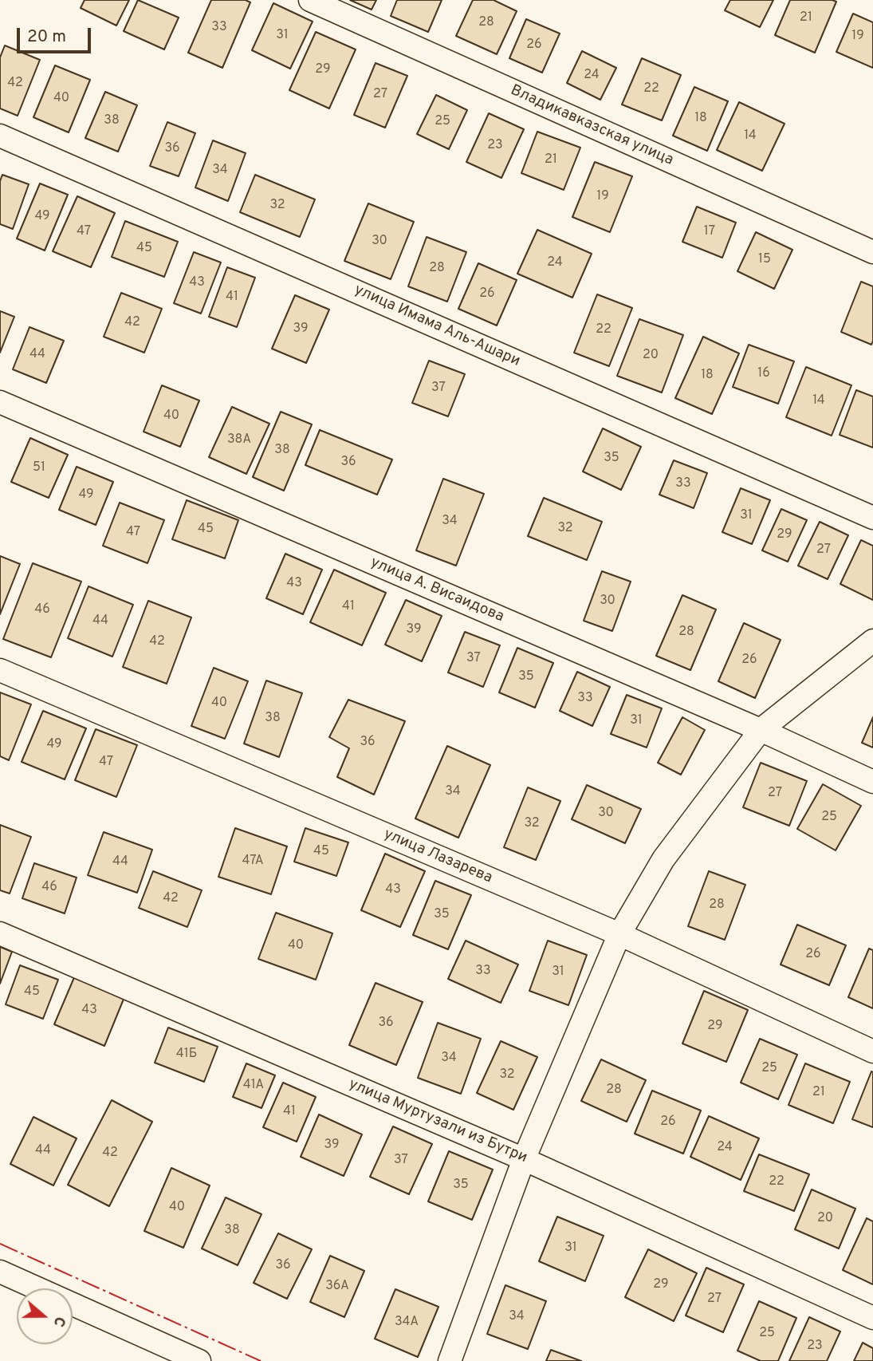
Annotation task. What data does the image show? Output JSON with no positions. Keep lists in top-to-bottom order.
{
  "streets": {
    "street": [
      "Владикавказская улица",
      "улица Имама Аль-Ашари",
      "улица А. Висаидова",
      "улица Лазарева",
      "улица Муртузали из Бутри"
    ]
  },
  "house_numbers": [
    "21",
    "28",
    "33",
    "31",
    "19",
    "26",
    "29",
    "24",
    "42",
    "22",
    "27",
    "40",
    "18",
    "38",
    "25",
    "14",
    "23",
    "36",
    "21",
    "34",
    "19",
    "32",
    "49",
    "47",
    "17",
    "30",
    "45",
    "15",
    "24",
    "28",
    "43",
    "26",
    "41",
    "42",
    "39",
    "22",
    "44",
    "20",
    "16",
    "18",
    "37",
    "14",
    "40",
    "38А",
    "38",
    "35",
    "36",
    "51",
    "33",
    "49",
    "31",
    "34",
    "32",
    "45",
    "47",
    "29",
    "27",
    "43",
    "30",
    "41",
    "46",
    "44",
    "39",
    "28",
    "42",
    "37",
    "26",
    "35",
    "33",
    "40",
    "38",
    "31",
    "36",
    "49",
    "47",
    "34",
    "27",
    "30",
    "25",
    "32",
    "45",
    "47А",
    "44",
    "46",
    "43",
    "42",
    "28",
    "35",
    "40",
    "26",
    "33",
    "31",
    "45",
    "43",
    "36",
    "29",
    "41Б",
    "34",
    "25",
    "32",
    "41А",
    "28",
    "21",
    "41",
    "26",
    "39",
    "24",
    "44",
    "42",
    "37",
    "22",
    "35",
    "40",
    "20",
    "38",
    "31",
    "36",
    "29",
    "36А",
    "27",
    "34",
    "34А",
    "25",
    "23"
  ],
  "scale_bar": "20 m",
  "north": "right"
}
